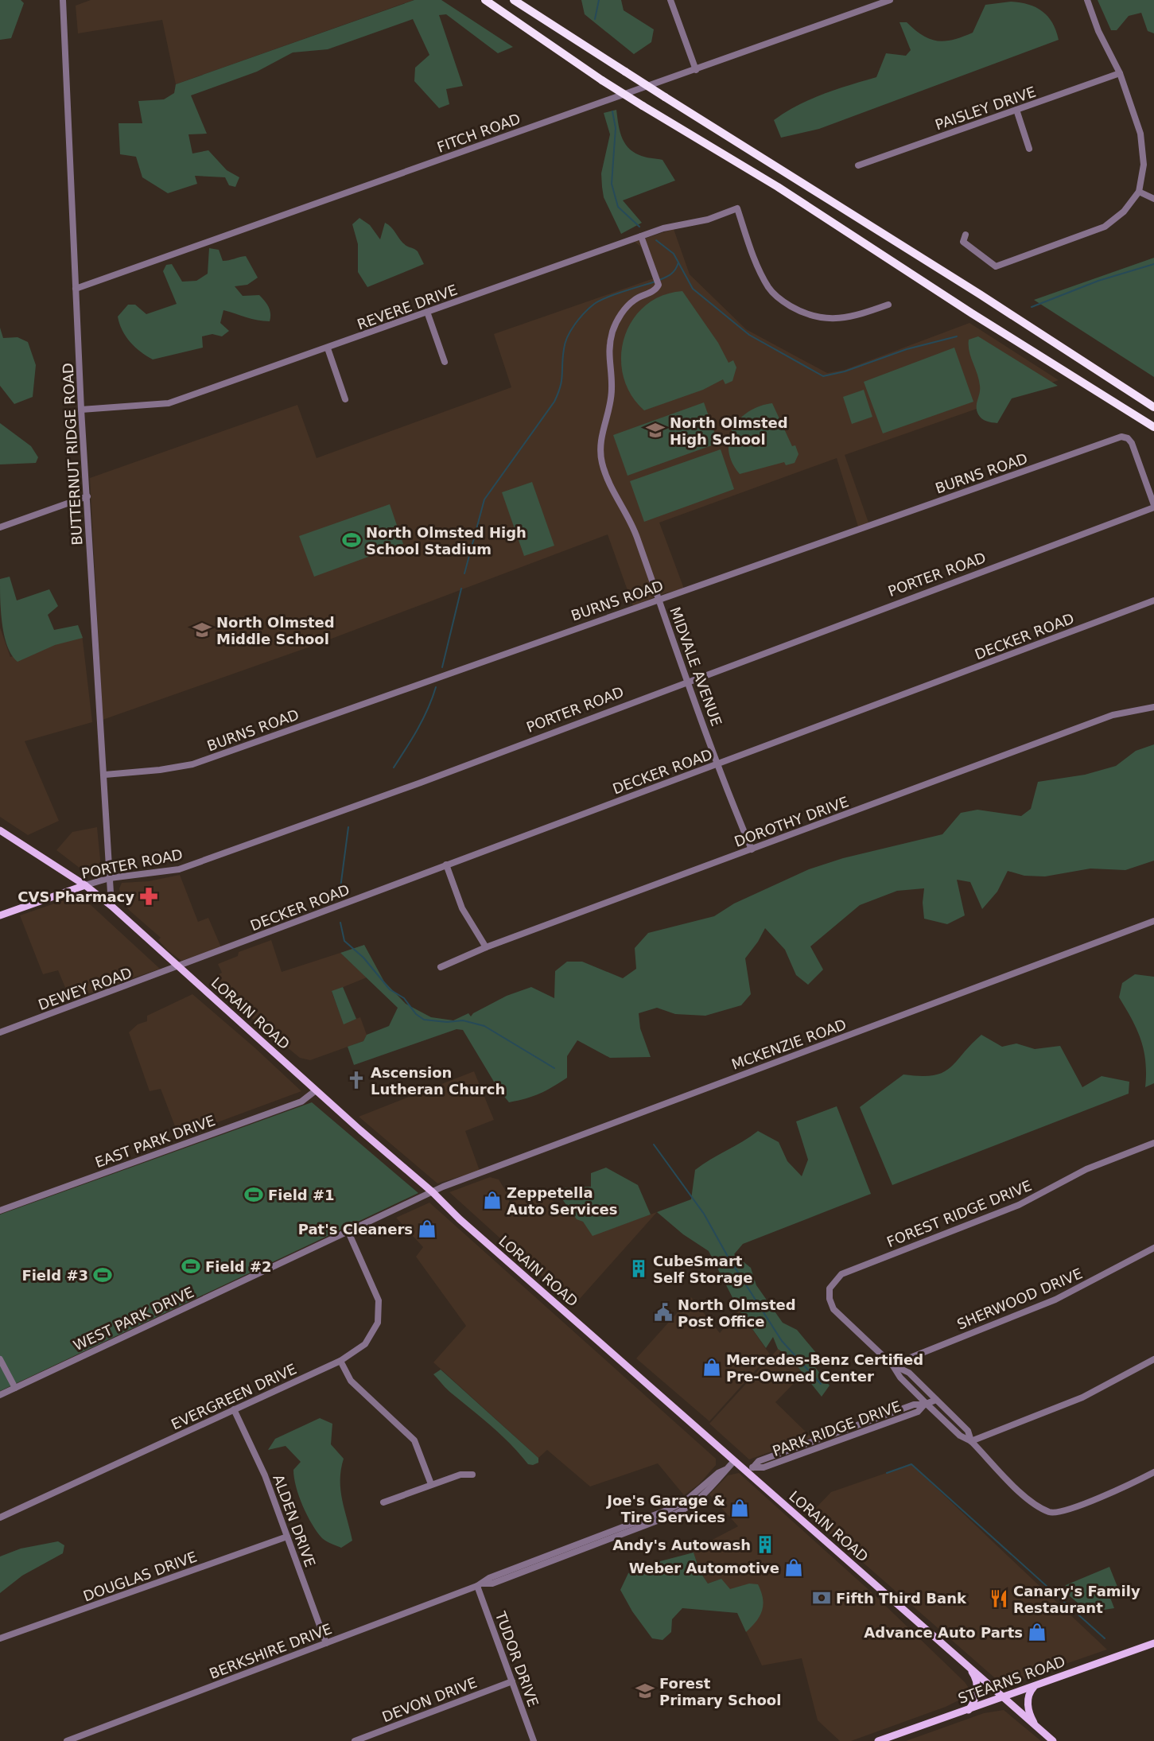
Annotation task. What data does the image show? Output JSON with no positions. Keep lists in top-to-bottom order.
{
  "streets": {
    "main road": ["PORTER ROAD", "LORAIN ROAD", "STEARNS ROAD"],
    "street": [
      "PAISLEY DRIVE",
      "FITCH ROAD",
      "REVERE DRIVE",
      "BUTTERNUT RIDGE ROAD",
      "BURNS ROAD",
      "DECKER ROAD",
      "MIDVALE AVENUE",
      "DOROTHY DRIVE",
      "DEWEY ROAD",
      "MCKENZIE ROAD",
      "EAST PARK DRIVE",
      "FOREST RIDGE DRIVE",
      "SHERWOOD DRIVE",
      "WEST PARK DRIVE",
      "EVERGREEN DRIVE",
      "PARK RIDGE DRIVE",
      "ALDEN DRIVE",
      "DOUGLAS DRIVE",
      "BERKSHIRE DRIVE",
      "TUDOR DRIVE",
      "DEVON DRIVE"
    ]
  },
  "crossings": [
    ["FITCH ROAD", "BUTTERNUT RIDGE ROAD"],
    ["REVERE DRIVE", "BUTTERNUT RIDGE ROAD"],
    ["REVERE DRIVE", "MIDVALE AVENUE"],
    ["BUTTERNUT RIDGE ROAD", "BURNS ROAD"],
    ["BUTTERNUT RIDGE ROAD", "PORTER ROAD"],
    ["BUTTERNUT RIDGE ROAD", "LORAIN ROAD"],
    ["BURNS ROAD", "PORTER ROAD"],
    ["BURNS ROAD", "MIDVALE AVENUE"],
    ["PORTER ROAD", "MIDVALE AVENUE"],
    ["PORTER ROAD", "LORAIN ROAD"],
    ["DECKER ROAD", "MIDVALE AVENUE"],
    ["DECKER ROAD", "DEWEY ROAD"],
    ["DECKER ROAD", "LORAIN ROAD"],
    ["MIDVALE AVENUE", "DOROTHY DRIVE"],
    ["DEWEY ROAD", "LORAIN ROAD"],
    ["LORAIN ROAD", "MCKENZIE ROAD"],
    ["LORAIN ROAD", "EAST PARK DRIVE"],
    ["LORAIN ROAD", "WEST PARK DRIVE"],
    ["LORAIN ROAD", "PARK RIDGE DRIVE"],
    ["LORAIN ROAD", "BERKSHIRE DRIVE"],
    ["LORAIN ROAD", "STEARNS ROAD"],
    ["MCKENZIE ROAD", "WEST PARK DRIVE"],
    ["FOREST RIDGE DRIVE", "SHERWOOD DRIVE"],
    ["WEST PARK DRIVE", "EVERGREEN DRIVE"],
    ["EVERGREEN DRIVE", "ALDEN DRIVE"],
    ["ALDEN DRIVE", "DOUGLAS DRIVE"],
    ["ALDEN DRIVE", "BERKSHIRE DRIVE"],
    ["BERKSHIRE DRIVE", "TUDOR DRIVE"],
    ["TUDOR DRIVE", "DEVON DRIVE"]
  ],
  "places": {
    "school or university": ["North Olmsted High School", "North Olmsted Middle School", "Forest Primary School"],
    "sports": [
      "North Olmsted High School Stadium",
      "Field #1",
      "Field #2",
      "Field #3"
    ],
    "pharmacy": ["CVS Pharmacy"],
    "church": ["Ascension Lutheran Church"],
    "shop": [
      "Zeppetella Auto Services",
      "Pat's Cleaners",
      "Mercedes-Benz Certified Pre-Owned Center",
      "Joe's Garage & Tire Services",
      "Weber Automotive",
      "Advance Auto Parts"
    ],
    "building": ["CubeSmart Self Storage", "Andy's Autowash"],
    "public building": ["North Olmsted Post Office"],
    "bank": ["Fifth Third Bank"],
    "restaurant": ["Canary's Family Restaurant"]
  }
}
